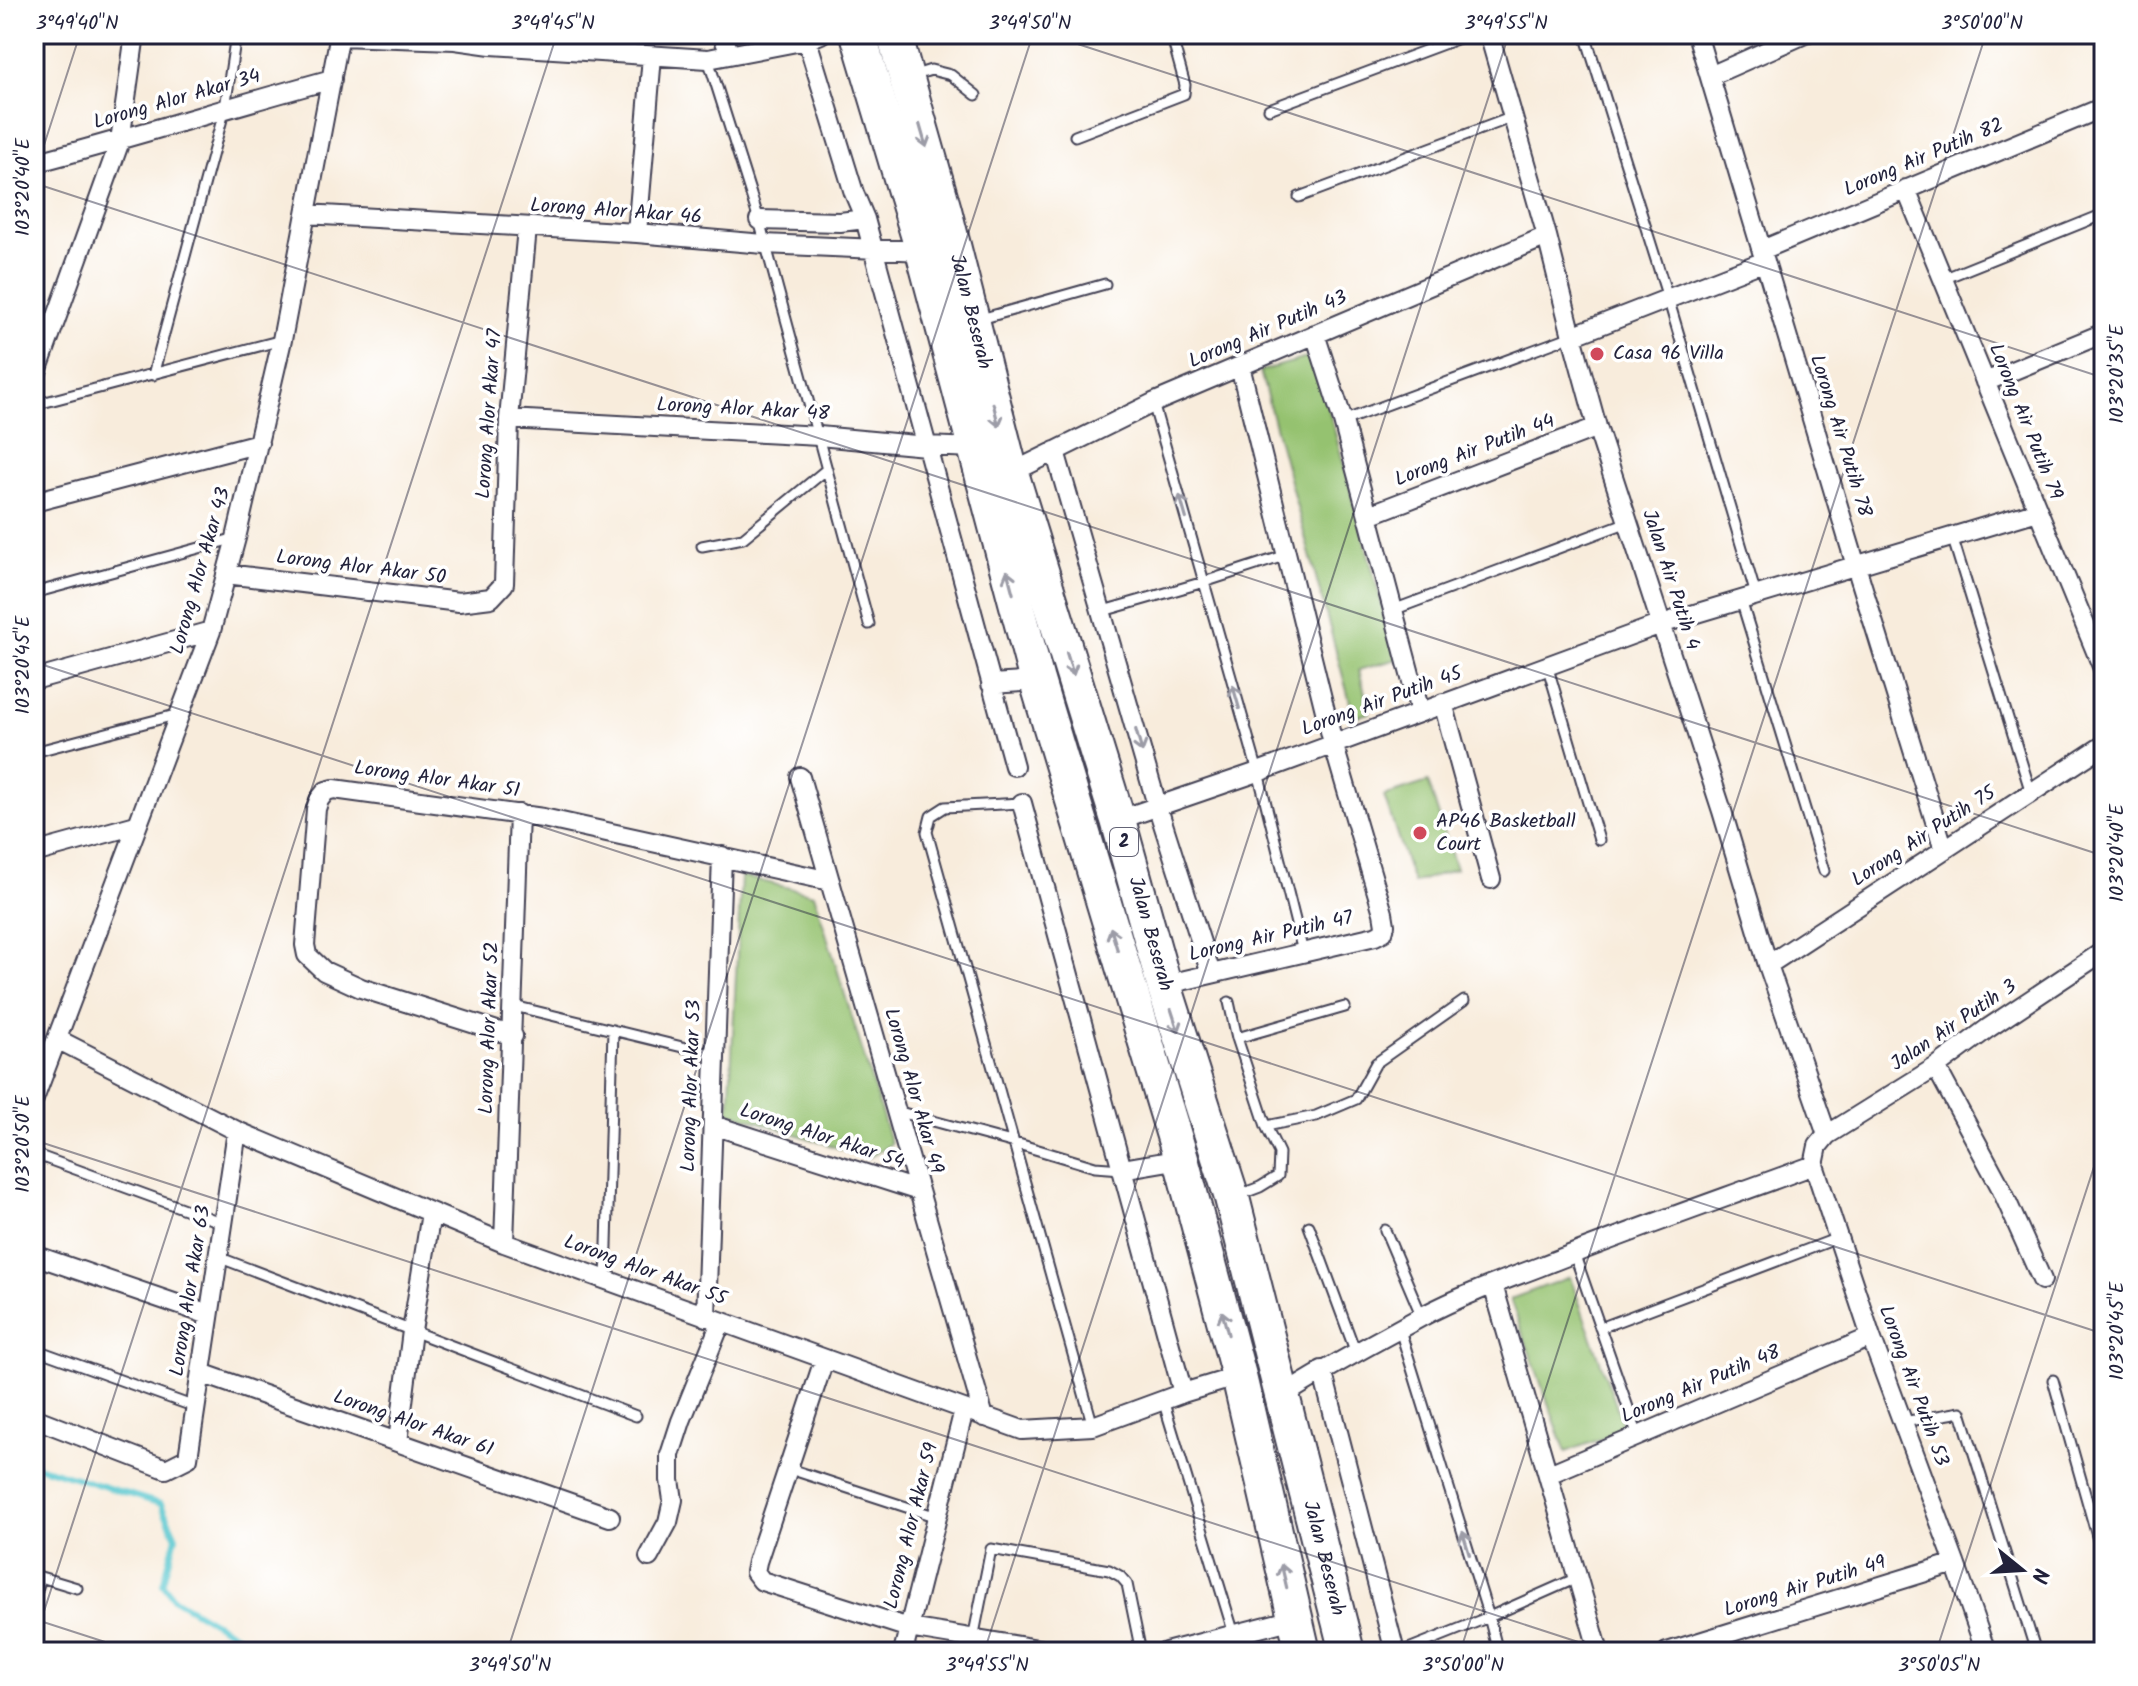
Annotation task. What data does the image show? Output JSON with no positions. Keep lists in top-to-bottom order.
{
  "streets": {
    "highway": ["Jalan Beserah", "2"],
    "street": [
      "Lorong Alor Akar 34",
      "Lorong Air Putih 82",
      "Lorong Alor Akar 46",
      "Lorong Air Putih 43",
      "Lorong Alor Akar 48",
      "Lorong Alor Akar 47",
      "Lorong Air Putih 79",
      "Lorong Air Putih 78",
      "Lorong Air Putih 44",
      "Lorong Alor Akar 50",
      "Lorong Alor Akar 43",
      "Jalan Air Putih 4",
      "Lorong Air Putih 45",
      "Lorong Alor Akar 51",
      "Lorong Air Putih 75",
      "Lorong Air Putih 47",
      "Jalan Air Putih 3",
      "Lorong Alor Akar 52",
      "Lorong Alor Akar 53",
      "Lorong Alor Akar 49",
      "Lorong Alor Akar 54",
      "Lorong Alor Akar 55",
      "Lorong Alor Akar 63",
      "Lorong Air Putih 48",
      "Lorong Air Putih 53",
      "Lorong Alor Akar 61",
      "Lorong Alor Akar 59",
      "Lorong Air Putih 49"
    ]
  },
  "crossings": [
    ["Lorong Alor Akar 34", "Lorong Alor Akar 43"],
    ["Lorong Air Putih 82", "Lorong Air Putih 79"],
    ["Lorong Air Putih 82", "Lorong Air Putih 78"],
    ["Lorong Air Putih 82", "Jalan Air Putih 4"],
    ["Lorong Alor Akar 46", "Jalan Beserah"],
    ["Lorong Alor Akar 46", "Lorong Alor Akar 47"],
    ["Lorong Alor Akar 46", "Lorong Alor Akar 43"],
    ["Jalan Beserah", "Lorong Air Putih 43"],
    ["Jalan Beserah", "Lorong Alor Akar 48"],
    ["Jalan Beserah", "Lorong Air Putih 45"],
    ["Jalan Beserah", "Lorong Air Putih 47"],
    ["Jalan Beserah", "Lorong Alor Akar 55"],
    ["Lorong Air Putih 43", "Jalan Air Putih 4"],
    ["Lorong Alor Akar 48", "Lorong Alor Akar 47"],
    ["Lorong Alor Akar 47", "Lorong Alor Akar 50"],
    ["Lorong Air Putih 79", "Lorong Air Putih 45"],
    ["Lorong Air Putih 78", "Lorong Air Putih 45"],
    ["Lorong Air Putih 78", "Lorong Air Putih 75"],
    ["Lorong Air Putih 44", "Jalan Air Putih 4"],
    ["Lorong Alor Akar 50", "Lorong Alor Akar 43"],
    ["Lorong Alor Akar 43", "Lorong Alor Akar 55"],
    ["Jalan Air Putih 4", "Lorong Air Putih 45"],
    ["Jalan Air Putih 4", "Lorong Air Putih 75"],
    ["Jalan Air Putih 4", "Jalan Air Putih 3"],
    ["Lorong Air Putih 45", "Lorong Air Putih 47"],
    ["Lorong Alor Akar 51", "Lorong Alor Akar 52"],
    ["Lorong Alor Akar 51", "Lorong Alor Akar 53"],
    ["Lorong Alor Akar 51", "Lorong Alor Akar 49"],
    ["Lorong Alor Akar 52", "Lorong Alor Akar 55"],
    ["Lorong Alor Akar 53", "Lorong Alor Akar 54"],
    ["Lorong Alor Akar 53", "Lorong Alor Akar 55"],
    ["Lorong Alor Akar 49", "Lorong Alor Akar 54"],
    ["Lorong Alor Akar 49", "Lorong Alor Akar 55"],
    ["Lorong Alor Akar 55", "Lorong Alor Akar 63"],
    ["Lorong Alor Akar 55", "Lorong Alor Akar 59"],
    ["Lorong Alor Akar 63", "Lorong Alor Akar 61"],
    ["Lorong Air Putih 48", "Lorong Air Putih 53"],
    ["Lorong Air Putih 53", "Lorong Air Putih 49"]
  ],
  "places": ["Casa 96 Villa", "AP46 Basketball Court"],
  "north": "right",
  "coordinates": [
    "3°49'40\"N",
    "3°49'45\"N",
    "3°49'50\"N",
    "3°49'55\"N",
    "3°50'00\"N",
    "103°20'40\"E",
    "103°20'35\"E",
    "103°20'45\"E",
    "103°20'50\"E",
    "3°50'05\"N"
  ]
}
